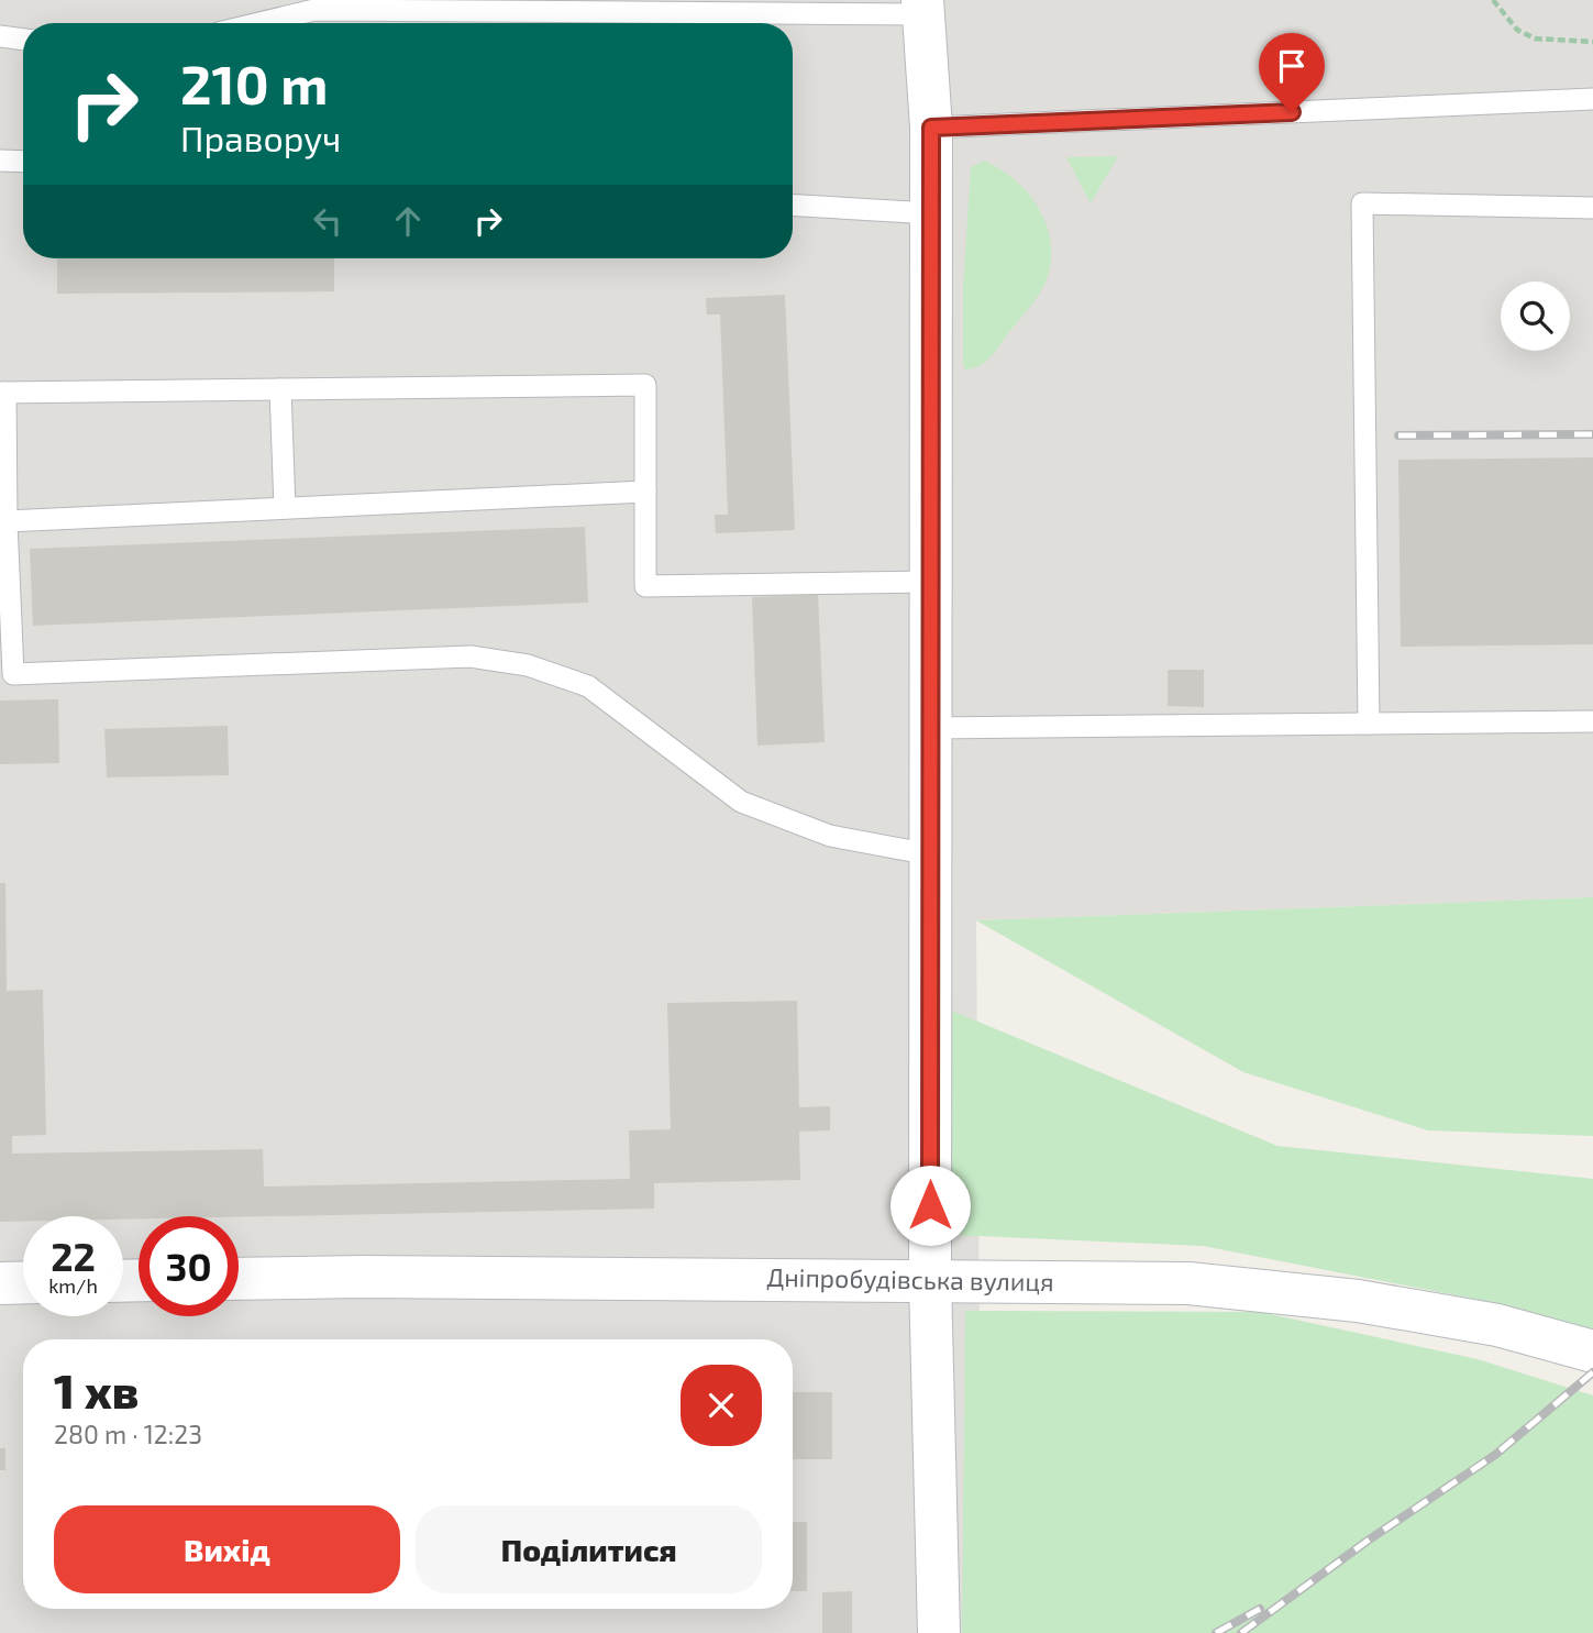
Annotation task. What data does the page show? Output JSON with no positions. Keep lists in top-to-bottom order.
{
  "streets": {
    "street": ["Дніпробудівська вулиця"]
  },
  "page": {
    "turn": ["210 m", "Праворуч"],
    "speed": "22 km/h",
    "limit": "30",
    "heading": ["1 хв", "280 m · 12:23"],
    "buttons": ["Вихід", "Поділитися"]
  }
}
